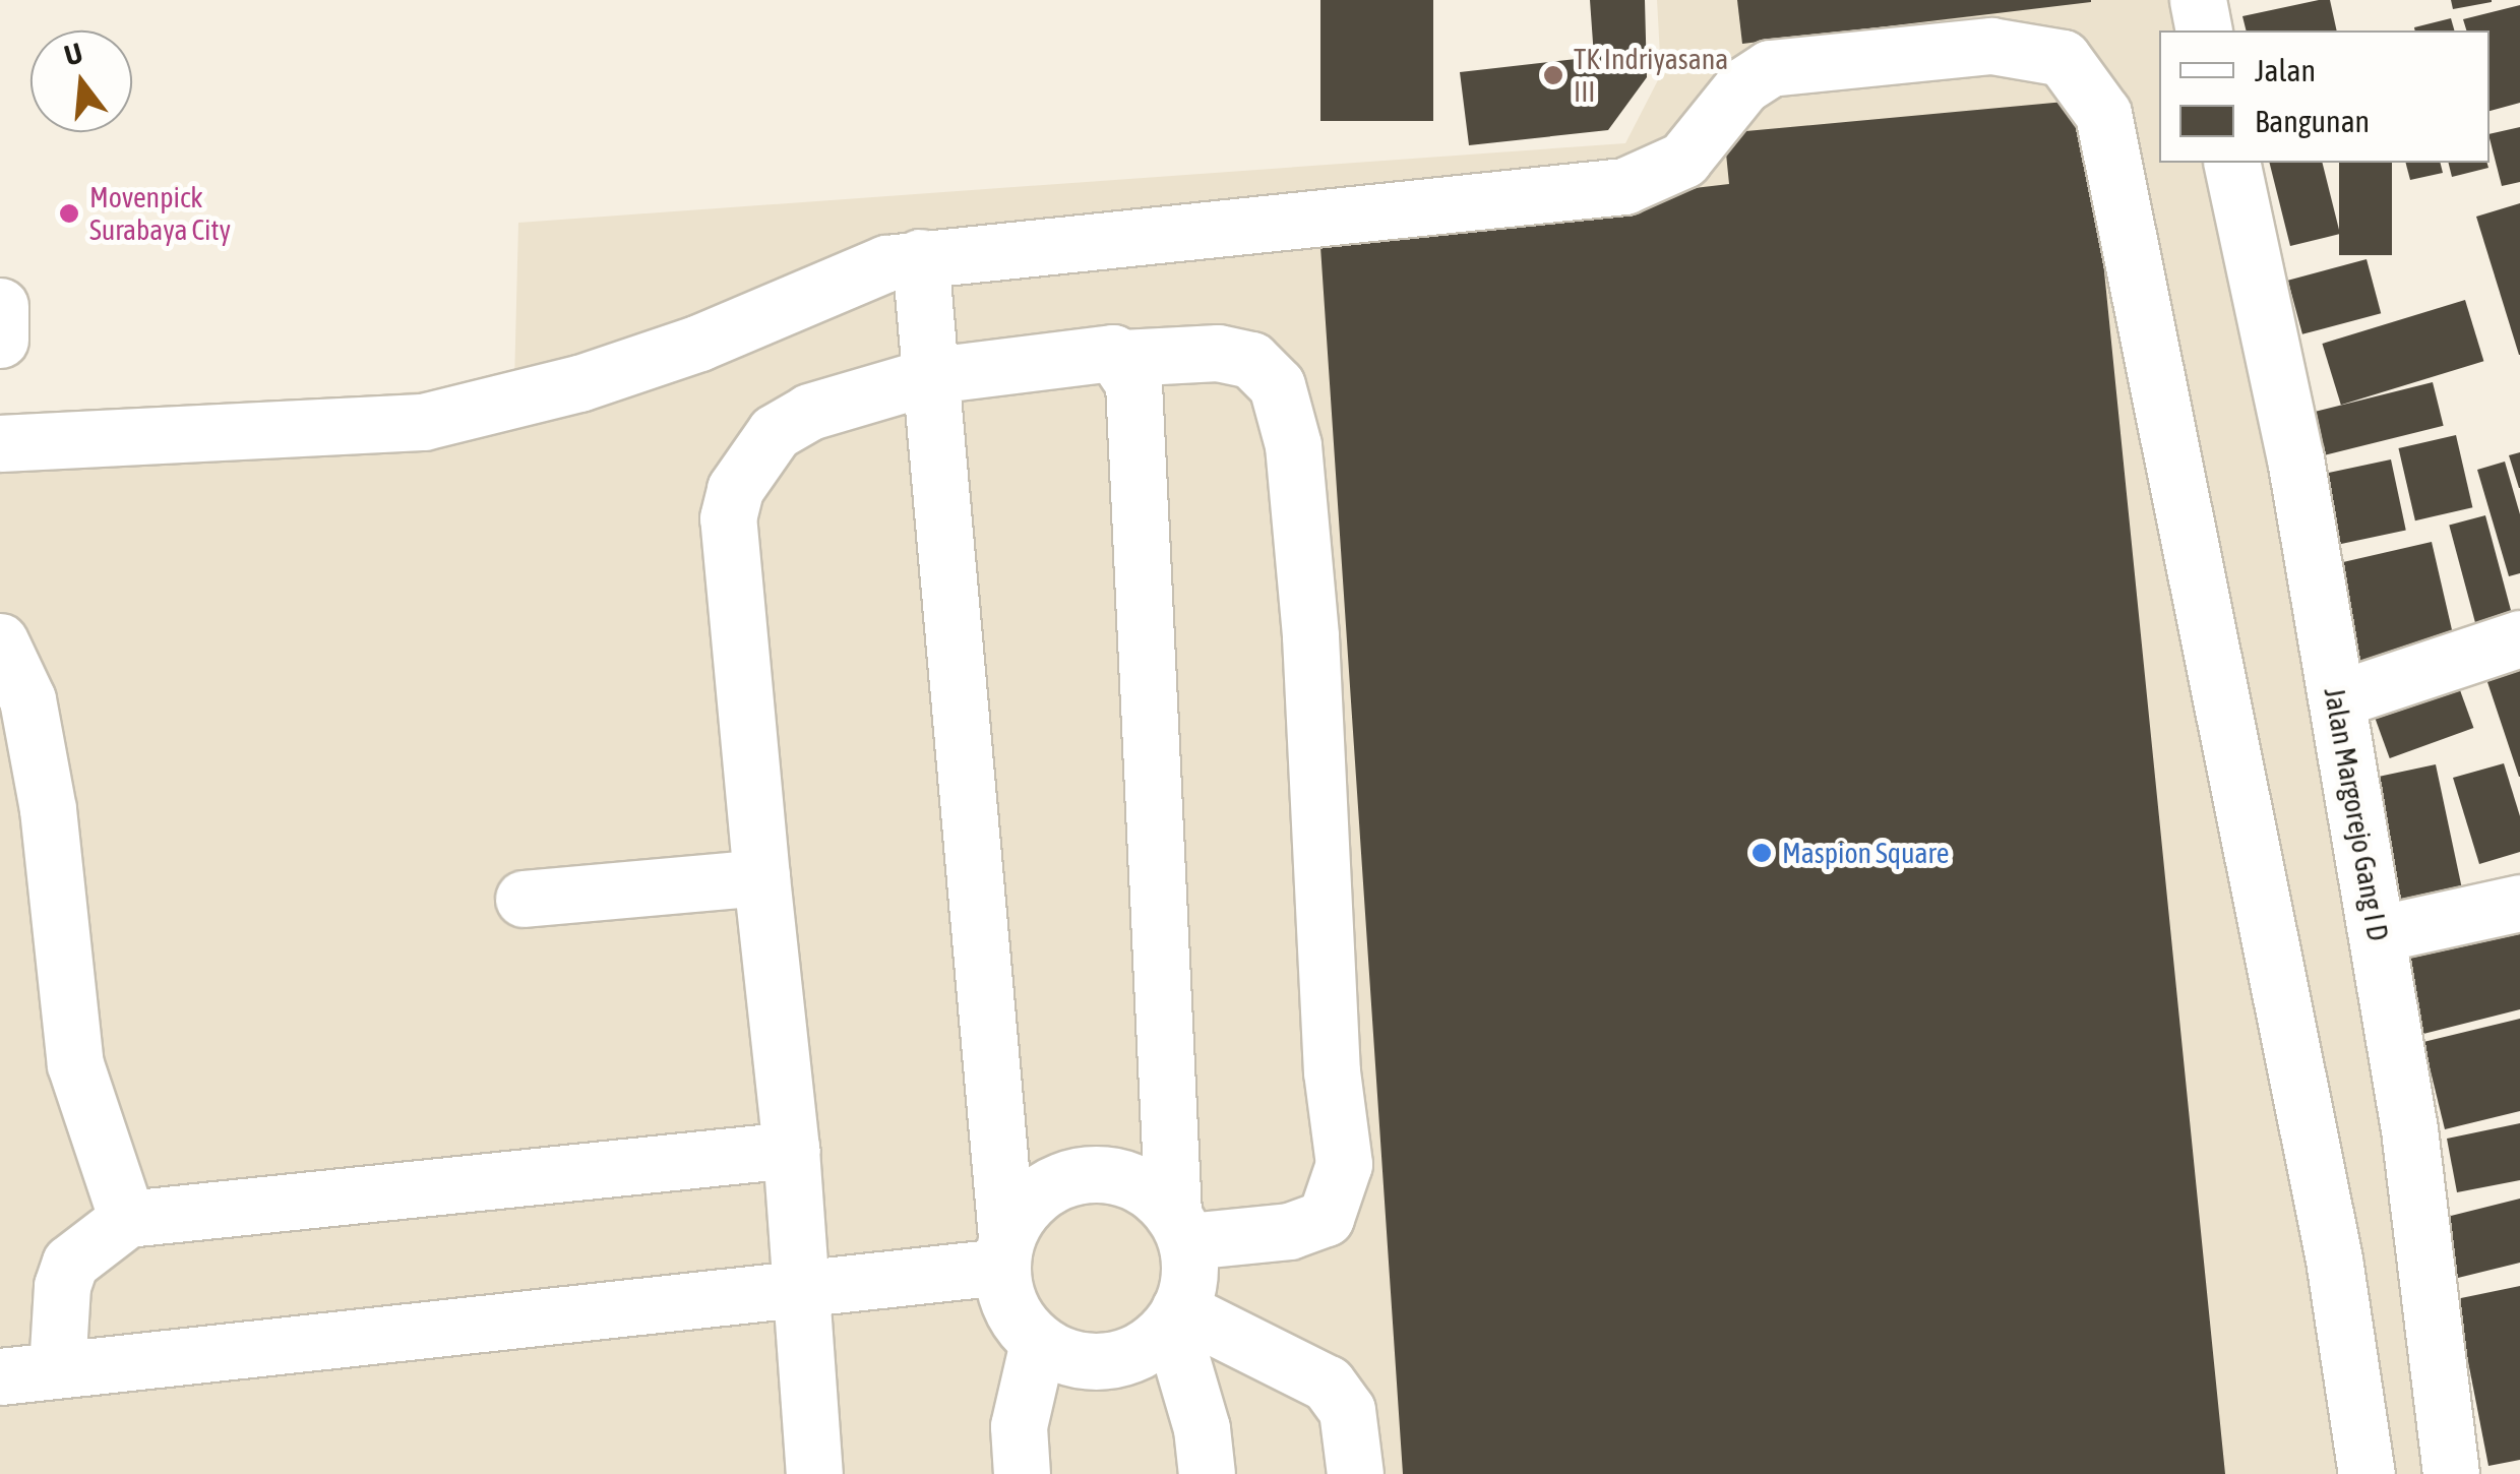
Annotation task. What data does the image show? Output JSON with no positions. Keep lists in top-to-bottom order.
{
  "streets": {
    "street": ["Jalan Margorejo Gang I D"]
  },
  "places": ["TK Indriyasana III", "Movenpick Surabaya City", "Maspion Square"],
  "legend": ["Jalan", "Bangunan"],
  "north": "top"
}
